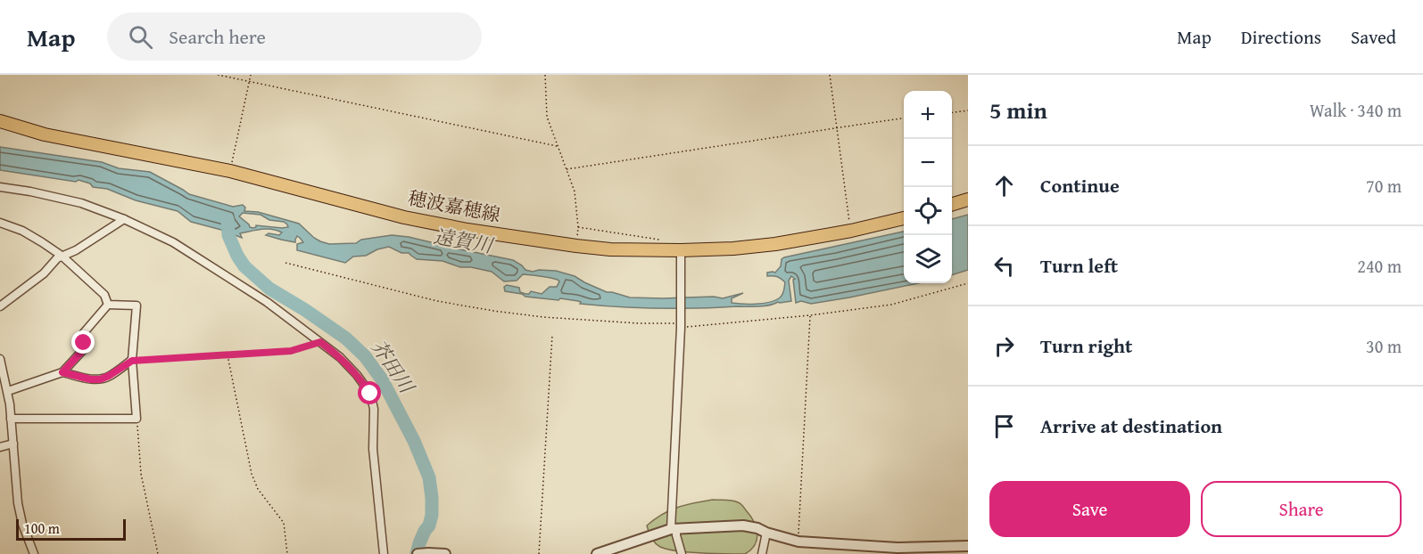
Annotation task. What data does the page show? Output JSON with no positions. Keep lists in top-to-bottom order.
{
  "streets": {
    "main road": ["穂波嘉穂線"]
  },
  "water": ["遠賀川", "芥田川"],
  "scale_bar": "100 m",
  "page": {
    "header": "Map",
    "search": "Search here",
    "nav": ["Map", "Directions", "Saved"],
    "heading": ["5 min", "Walk · 340 m"],
    "map_buttons": ["+", "−"],
    "list": [
      ["Continue", "70 m"],
      ["Turn left", "240 m"],
      ["Turn right", "30 m"],
      "Arrive at destination"
    ],
    "buttons": ["Save", "Share"],
    "scale": "100 m"
  }
}
